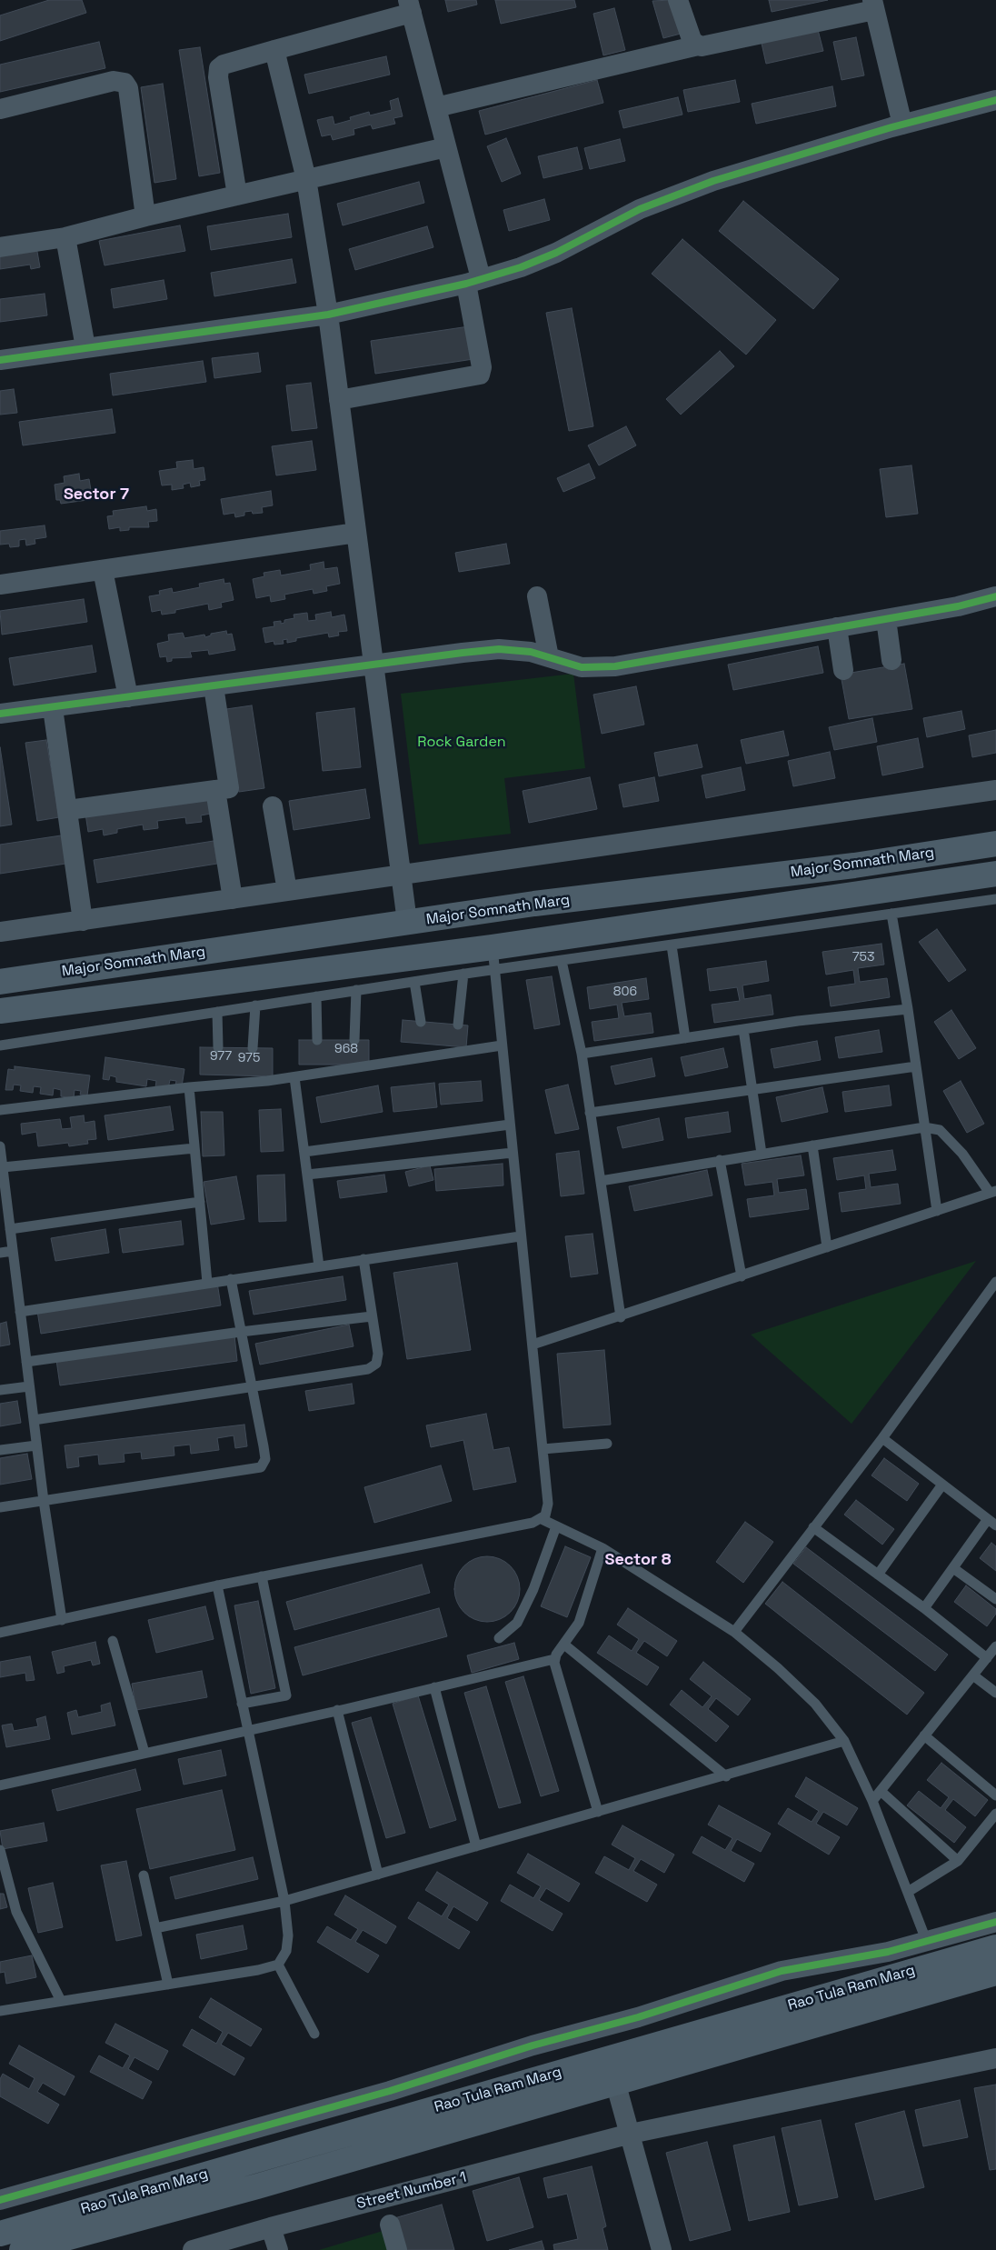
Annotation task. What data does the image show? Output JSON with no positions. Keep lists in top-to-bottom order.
{
  "streets": {
    "main road": ["Major Somnath Marg", "Rao Tula Ram Marg"],
    "street": ["Street Number 1"]
  },
  "districts": ["Sector 7", "Sector 8"],
  "parks": ["Rock Garden"],
  "house_numbers": [
    "753",
    "806",
    "968",
    "977",
    "975"
  ]
}
